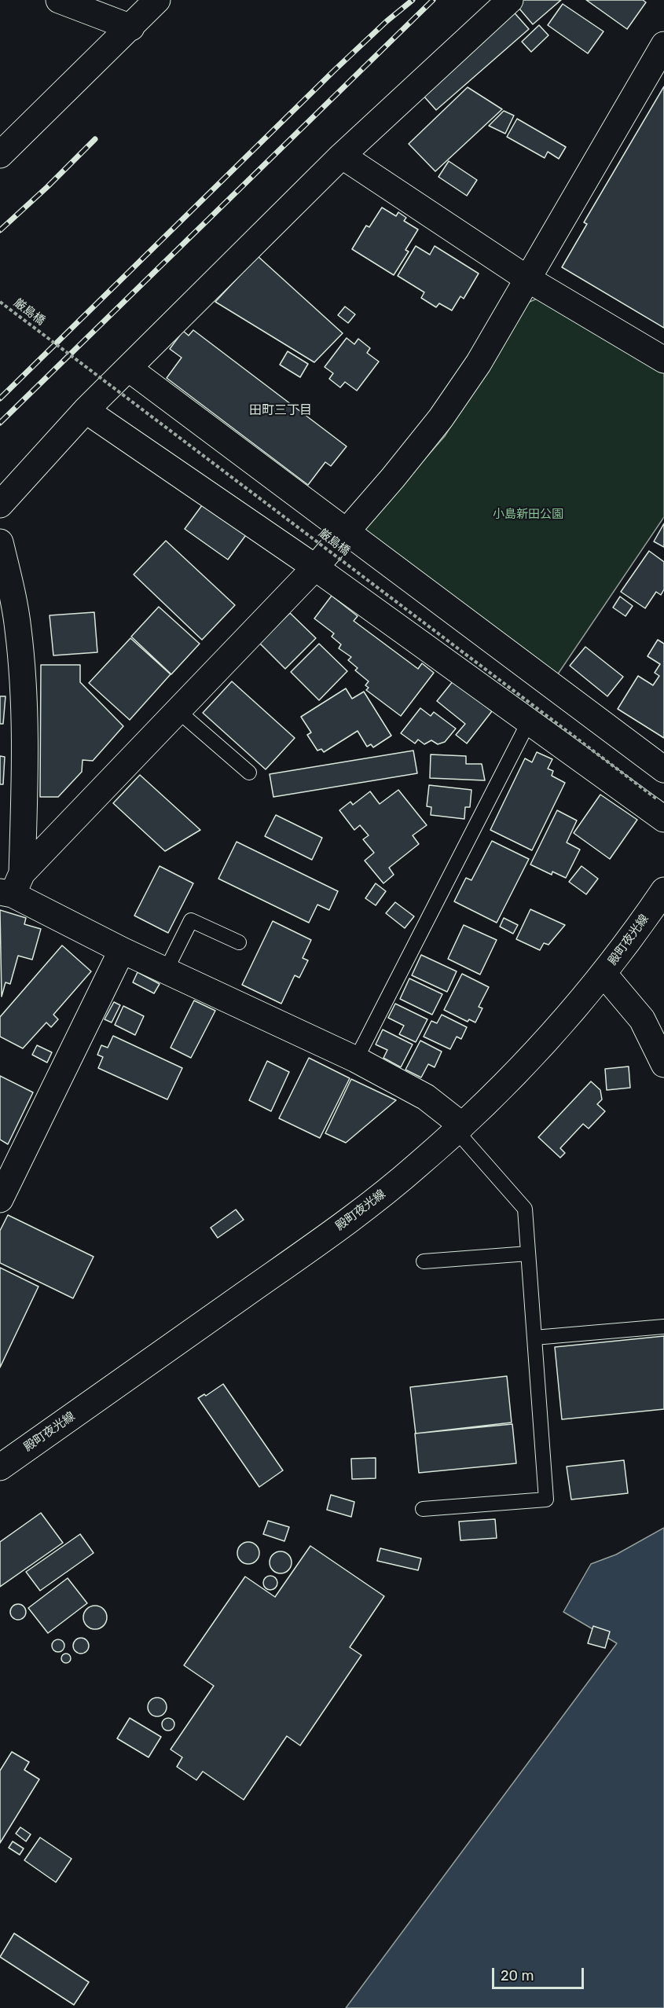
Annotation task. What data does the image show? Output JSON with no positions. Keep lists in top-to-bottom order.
{
  "streets": {
    "street": ["殿町夜光線"],
    "path": ["厳島橋"]
  },
  "districts": ["田町三丁目"],
  "parks": ["小島新田公園"],
  "scale_bar": "20 m"
}
